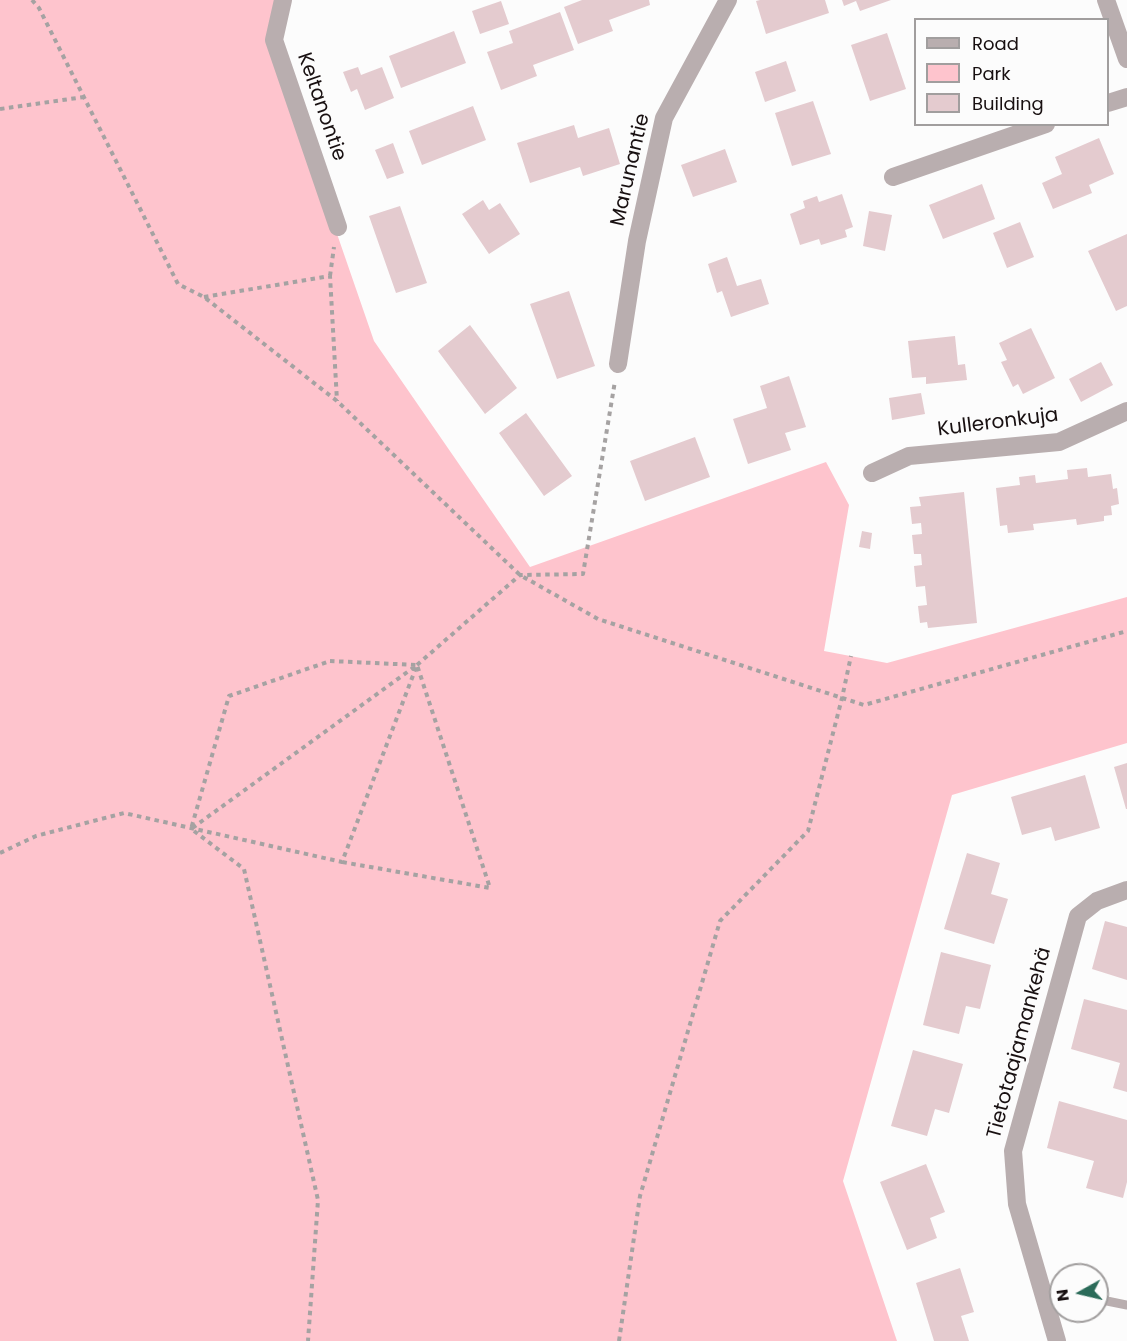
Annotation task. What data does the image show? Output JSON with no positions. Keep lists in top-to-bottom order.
{
  "streets": {
    "street": [
      "Keltanontie",
      "Marunantie",
      "Kulleronkuja",
      "Tietotaajamankehä"
    ]
  },
  "legend": ["Road", "Park", "Building"],
  "north": "left"
}
